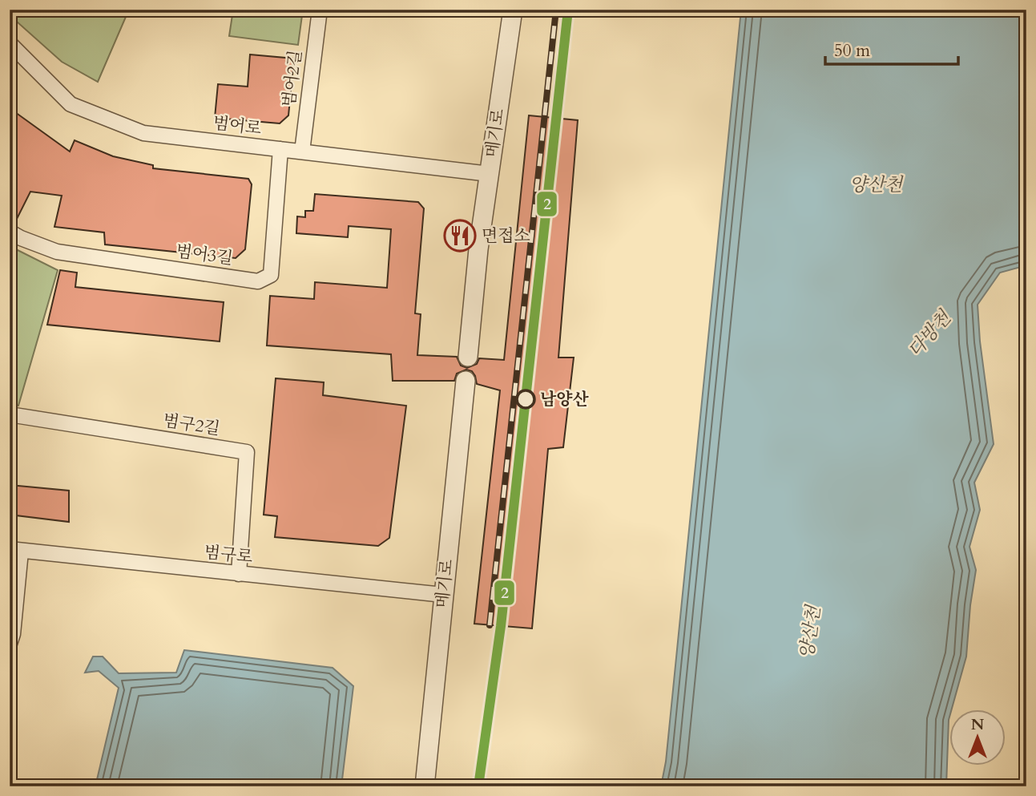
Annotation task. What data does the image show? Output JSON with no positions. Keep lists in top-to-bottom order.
{
  "streets": {
    "street": [
      "범어2길",
      "범어로",
      "메기로",
      "범어3길",
      "범구2길",
      "범구로"
    ]
  },
  "crossings": [
    ["범어2길", "범어로"],
    ["범어로", "메기로"],
    ["범어로", "범어3길"],
    ["메기로", "범구로"],
    ["범구2길", "범구로"]
  ],
  "water": ["양산천", "다방천"],
  "places": {
    "restaurant": ["면접소"],
    "other": ["남양산"]
  },
  "lines": ["transit line 2"],
  "scale_bar": "50 m",
  "north": "top"
}
